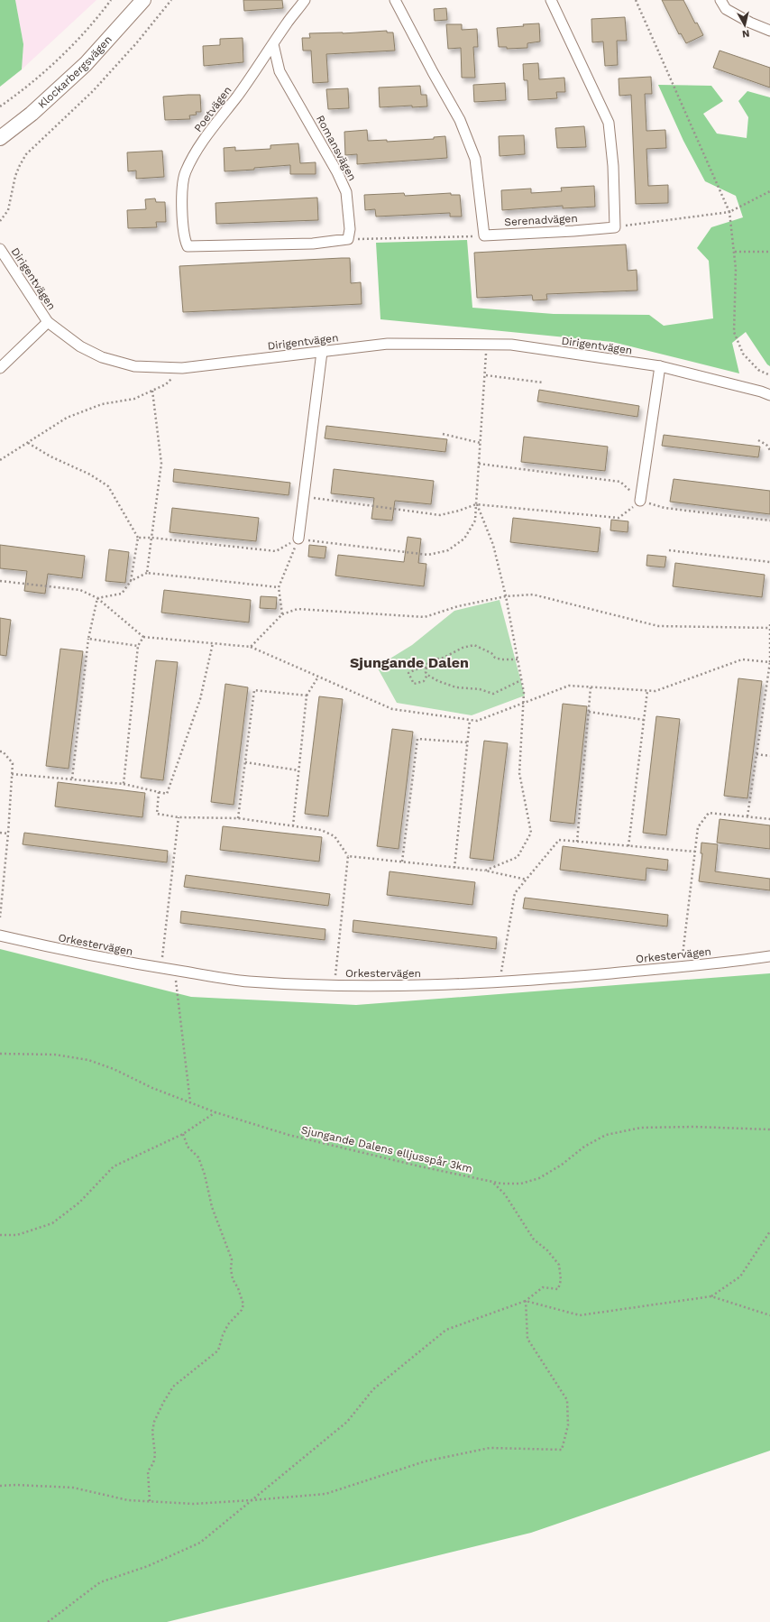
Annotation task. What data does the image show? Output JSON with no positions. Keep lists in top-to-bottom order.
{
  "streets": {
    "main road": ["Klockarbergsvägen"],
    "street": [
      "Poetvägen",
      "Romansvägen",
      "Serenadvägen",
      "Dirigentvägen",
      "Orkestervägen"
    ],
    "path": ["Sjungande Dalens elljusspår 3km"]
  },
  "crossings": [
    ["Poetvägen", "Romansvägen"]
  ],
  "districts": ["Sjungande Dalen"],
  "north": "bottom"
}
